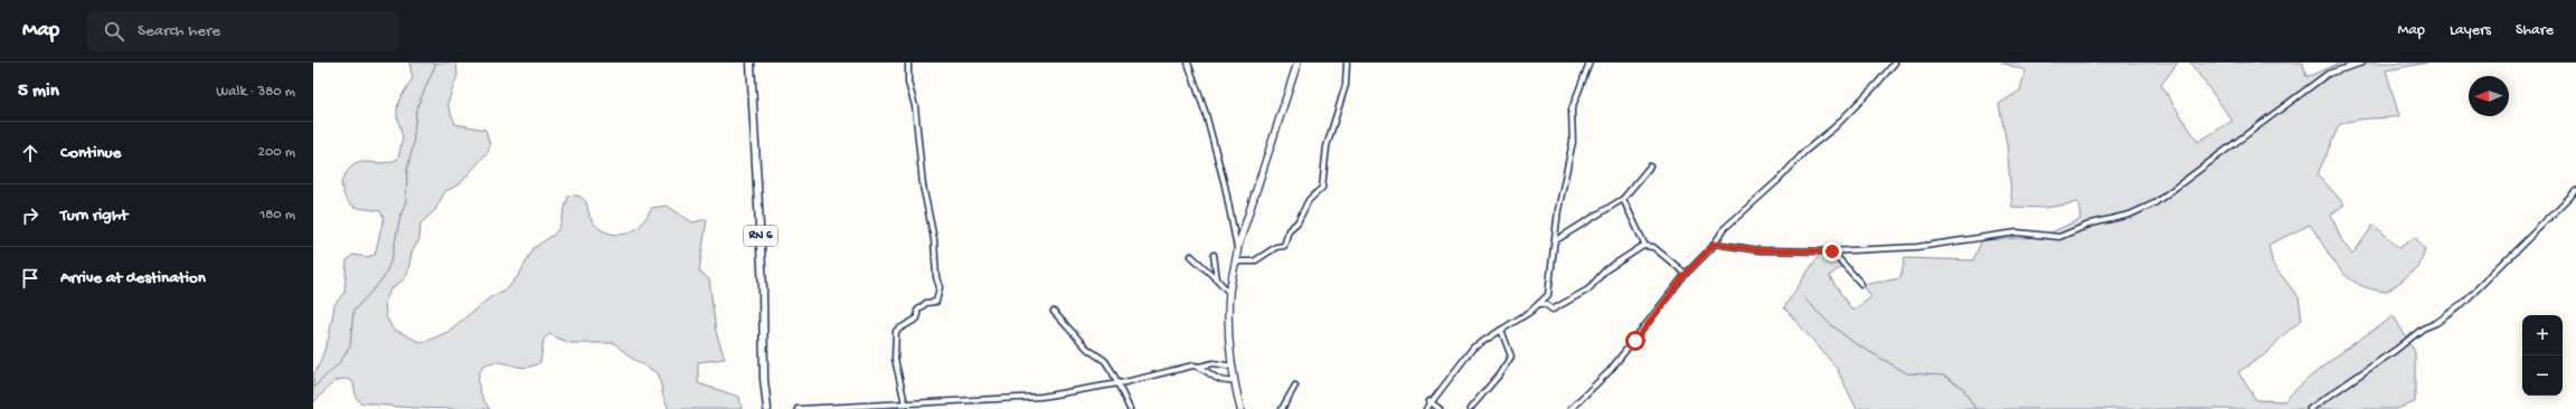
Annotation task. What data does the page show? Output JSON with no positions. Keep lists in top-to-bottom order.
{
  "streets": {
    "main road": ["RN 6"]
  },
  "north": "left",
  "page": {
    "header": "Map",
    "search": "Search here",
    "nav": ["Map", "Layers", "Share"],
    "heading": ["5 min", "Walk · 380 m"],
    "list": [
      ["Continue", "200 m"],
      ["Turn right", "180 m"],
      "Arrive at destination"
    ],
    "map_buttons": ["+", "−"]
  }
}
